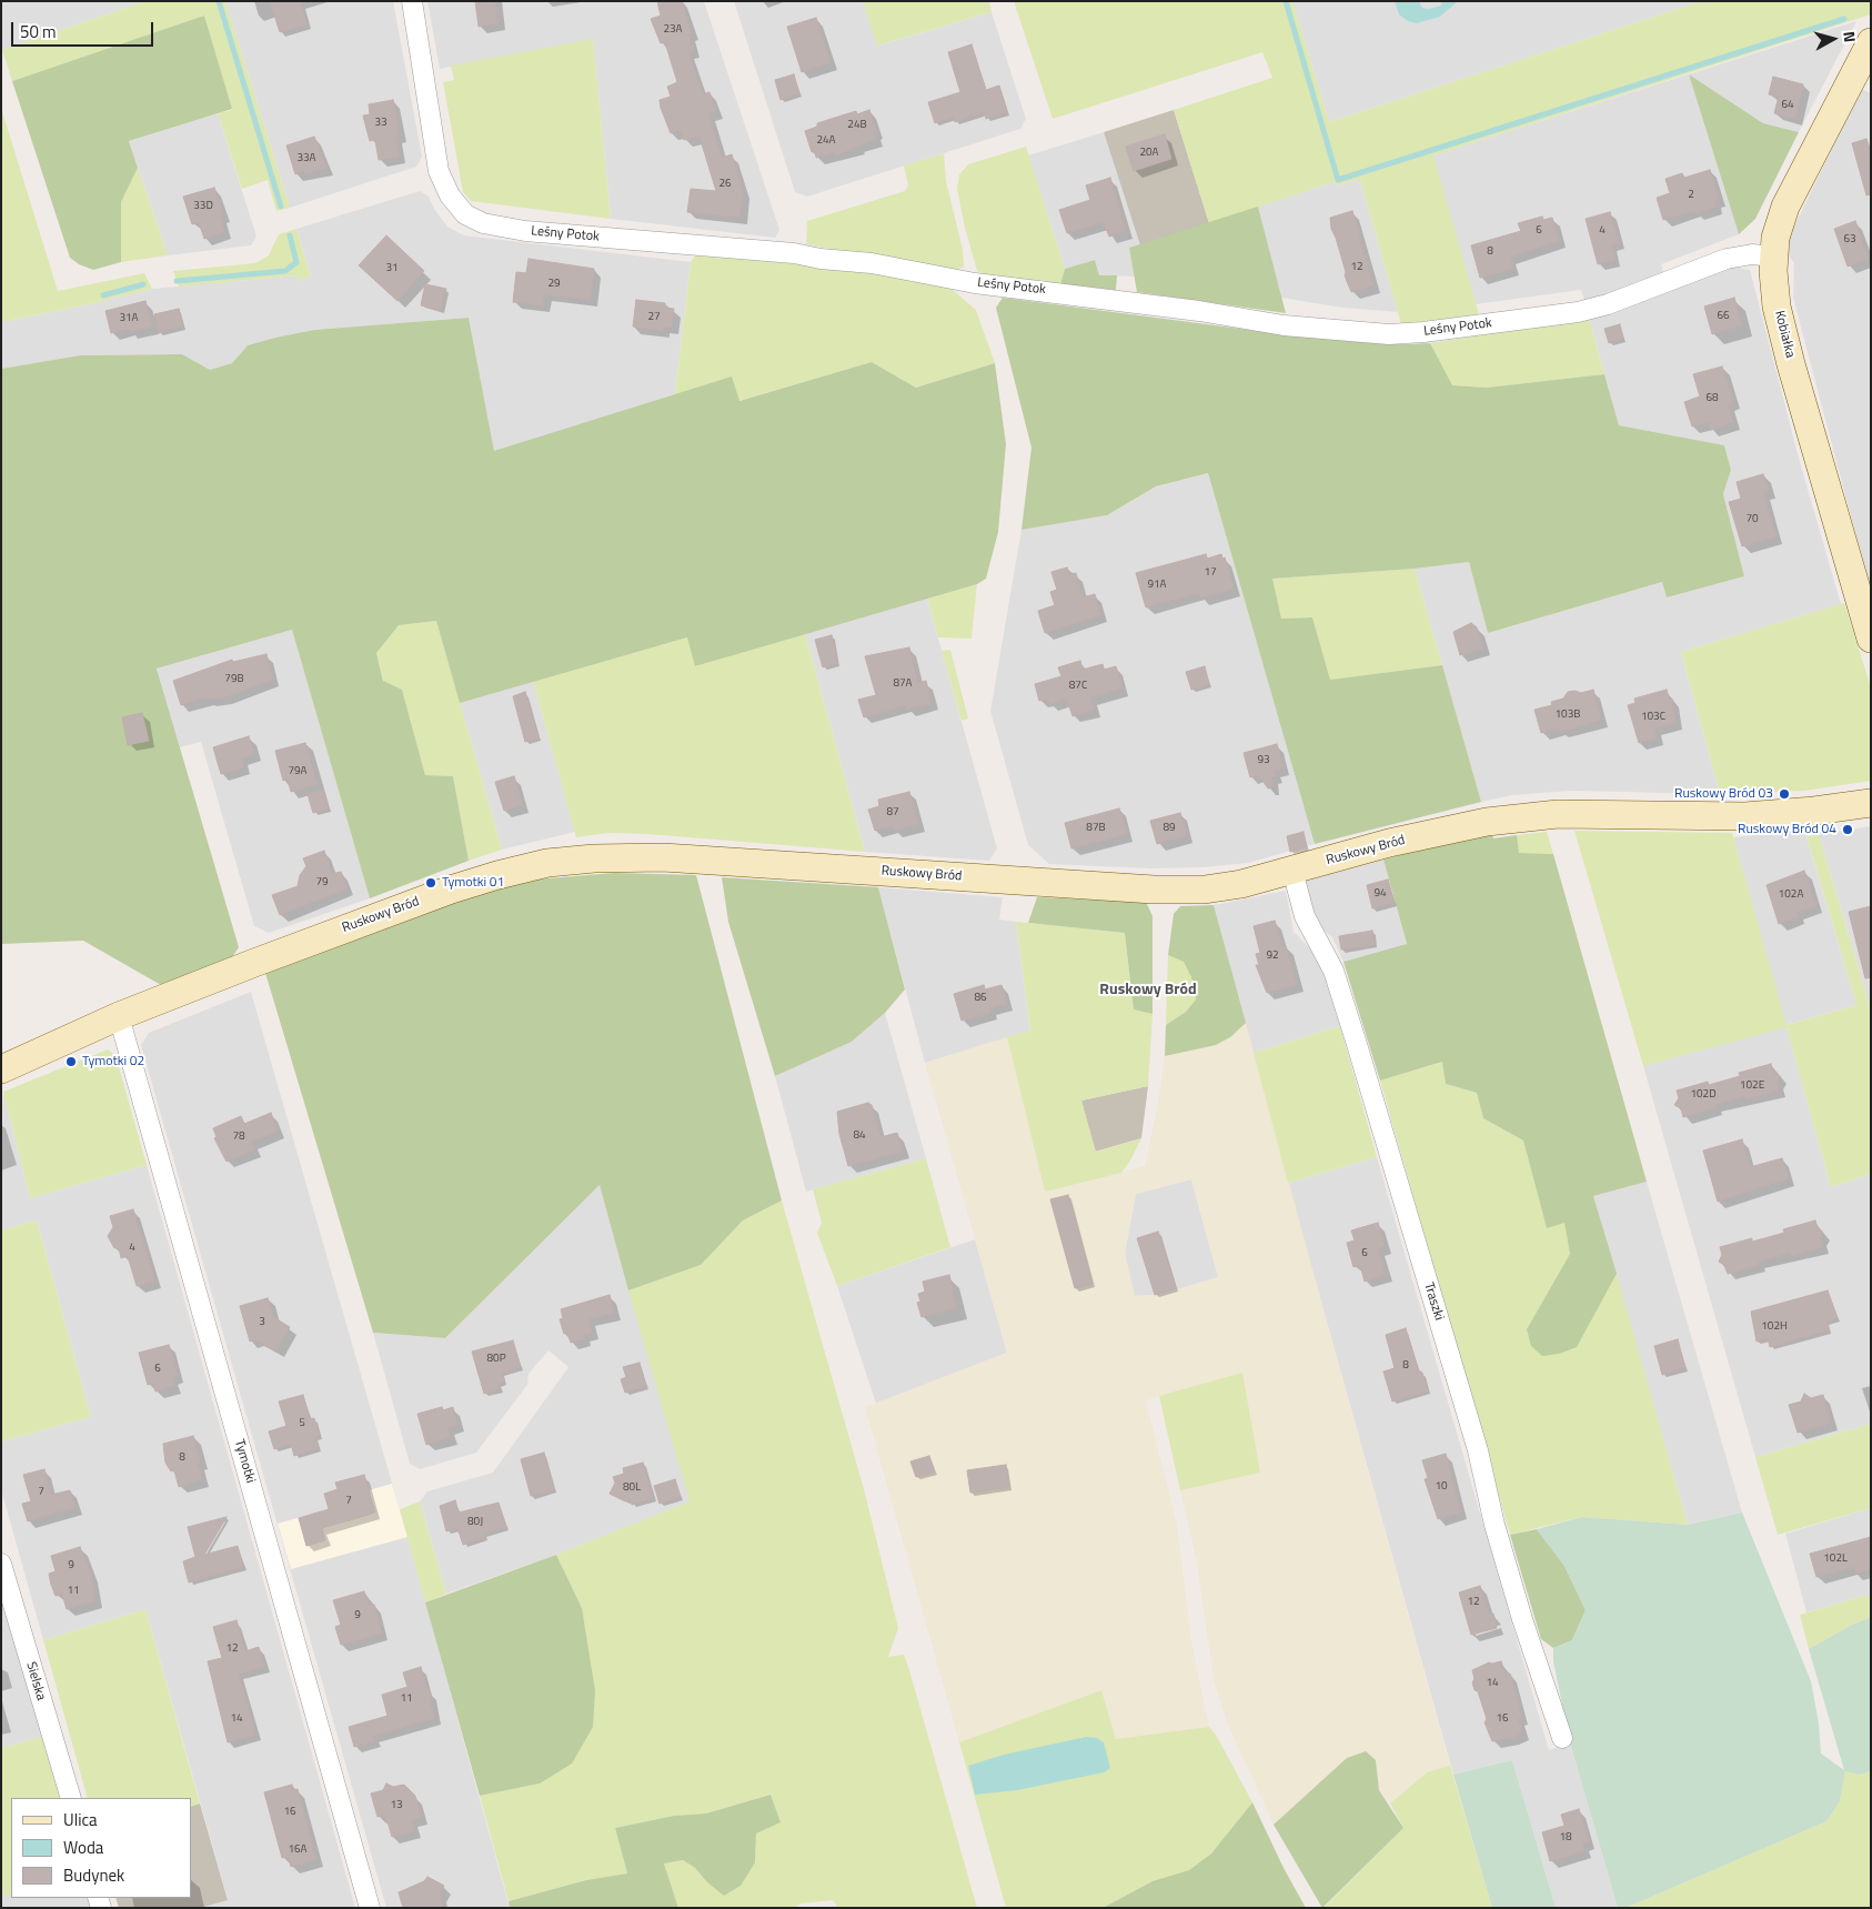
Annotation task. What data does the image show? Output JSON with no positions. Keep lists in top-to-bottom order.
{
  "streets": {
    "street": [
      "Leśny Potok",
      "Kobiałka",
      "Ruskowy Bród",
      "Traszki",
      "Tymotki",
      "Sielska"
    ]
  },
  "crossings": [
    ["Leśny Potok", "Kobiałka"],
    ["Ruskowy Bród", "Traszki"],
    ["Ruskowy Bród", "Tymotki"]
  ],
  "districts": ["Ruskowy Bród"],
  "places": [
    "Ruskowy Bród 03",
    "Ruskowy Bród 04",
    "Tymotki 01",
    "Tymotki 02"
  ],
  "house_numbers": [
    "23A",
    "64",
    "33",
    "24B",
    "24A",
    "20A",
    "33A",
    "26",
    "2",
    "33D",
    "6",
    "4",
    "63",
    "8",
    "12",
    "31",
    "29",
    "66",
    "27",
    "31A",
    "68",
    "70",
    "17",
    "91A",
    "79B",
    "87A",
    "87C",
    "103B",
    "103C",
    "93",
    "79A",
    "87",
    "87B",
    "89",
    "79",
    "94",
    "102A",
    "92",
    "86",
    "102E",
    "102D",
    "84",
    "78",
    "4",
    "6",
    "3",
    "102H",
    "80P",
    "8",
    "6",
    "5",
    "8",
    "10",
    "80L",
    "7",
    "7",
    "80J",
    "102L",
    "9",
    "11",
    "12",
    "9",
    "12",
    "14",
    "11",
    "14",
    "16",
    "13",
    "16",
    "18",
    "16A"
  ],
  "legend": ["Ulica", "Woda", "Budynek"],
  "scale_bar": "50 m",
  "north": "right"
}
